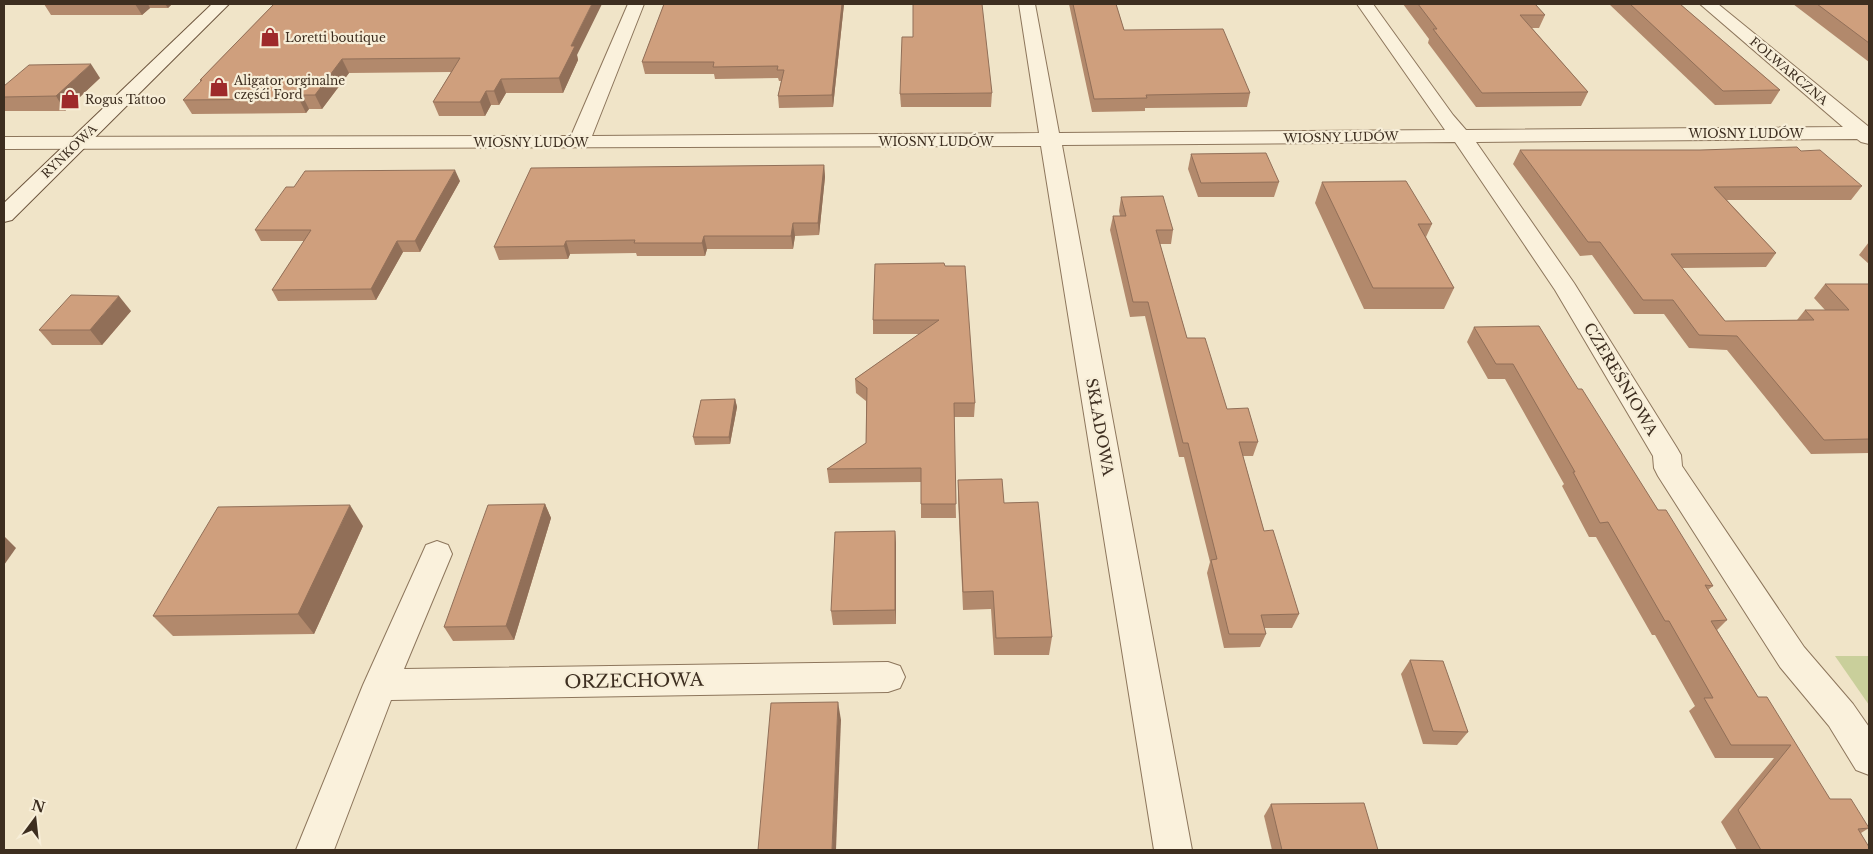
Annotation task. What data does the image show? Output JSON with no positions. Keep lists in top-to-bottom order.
{
  "streets": {
    "street": [
      "FOLWARCZNA",
      "WIOSNY LUDÓW",
      "RYNKOWA",
      "CZEREŚNIOWA",
      "SKŁADOWA",
      "ORZECHOWA"
    ]
  },
  "crossings": [
    ["FOLWARCZNA", "WIOSNY LUDÓW"],
    ["WIOSNY LUDÓW", "RYNKOWA"],
    ["WIOSNY LUDÓW", "CZEREŚNIOWA"],
    ["WIOSNY LUDÓW", "SKŁADOWA"]
  ],
  "places": {
    "shop": ["Loretti boutique", "Aligator orginalne częśći Ford", "Rogus Tattoo"]
  },
  "north": "top"
}
